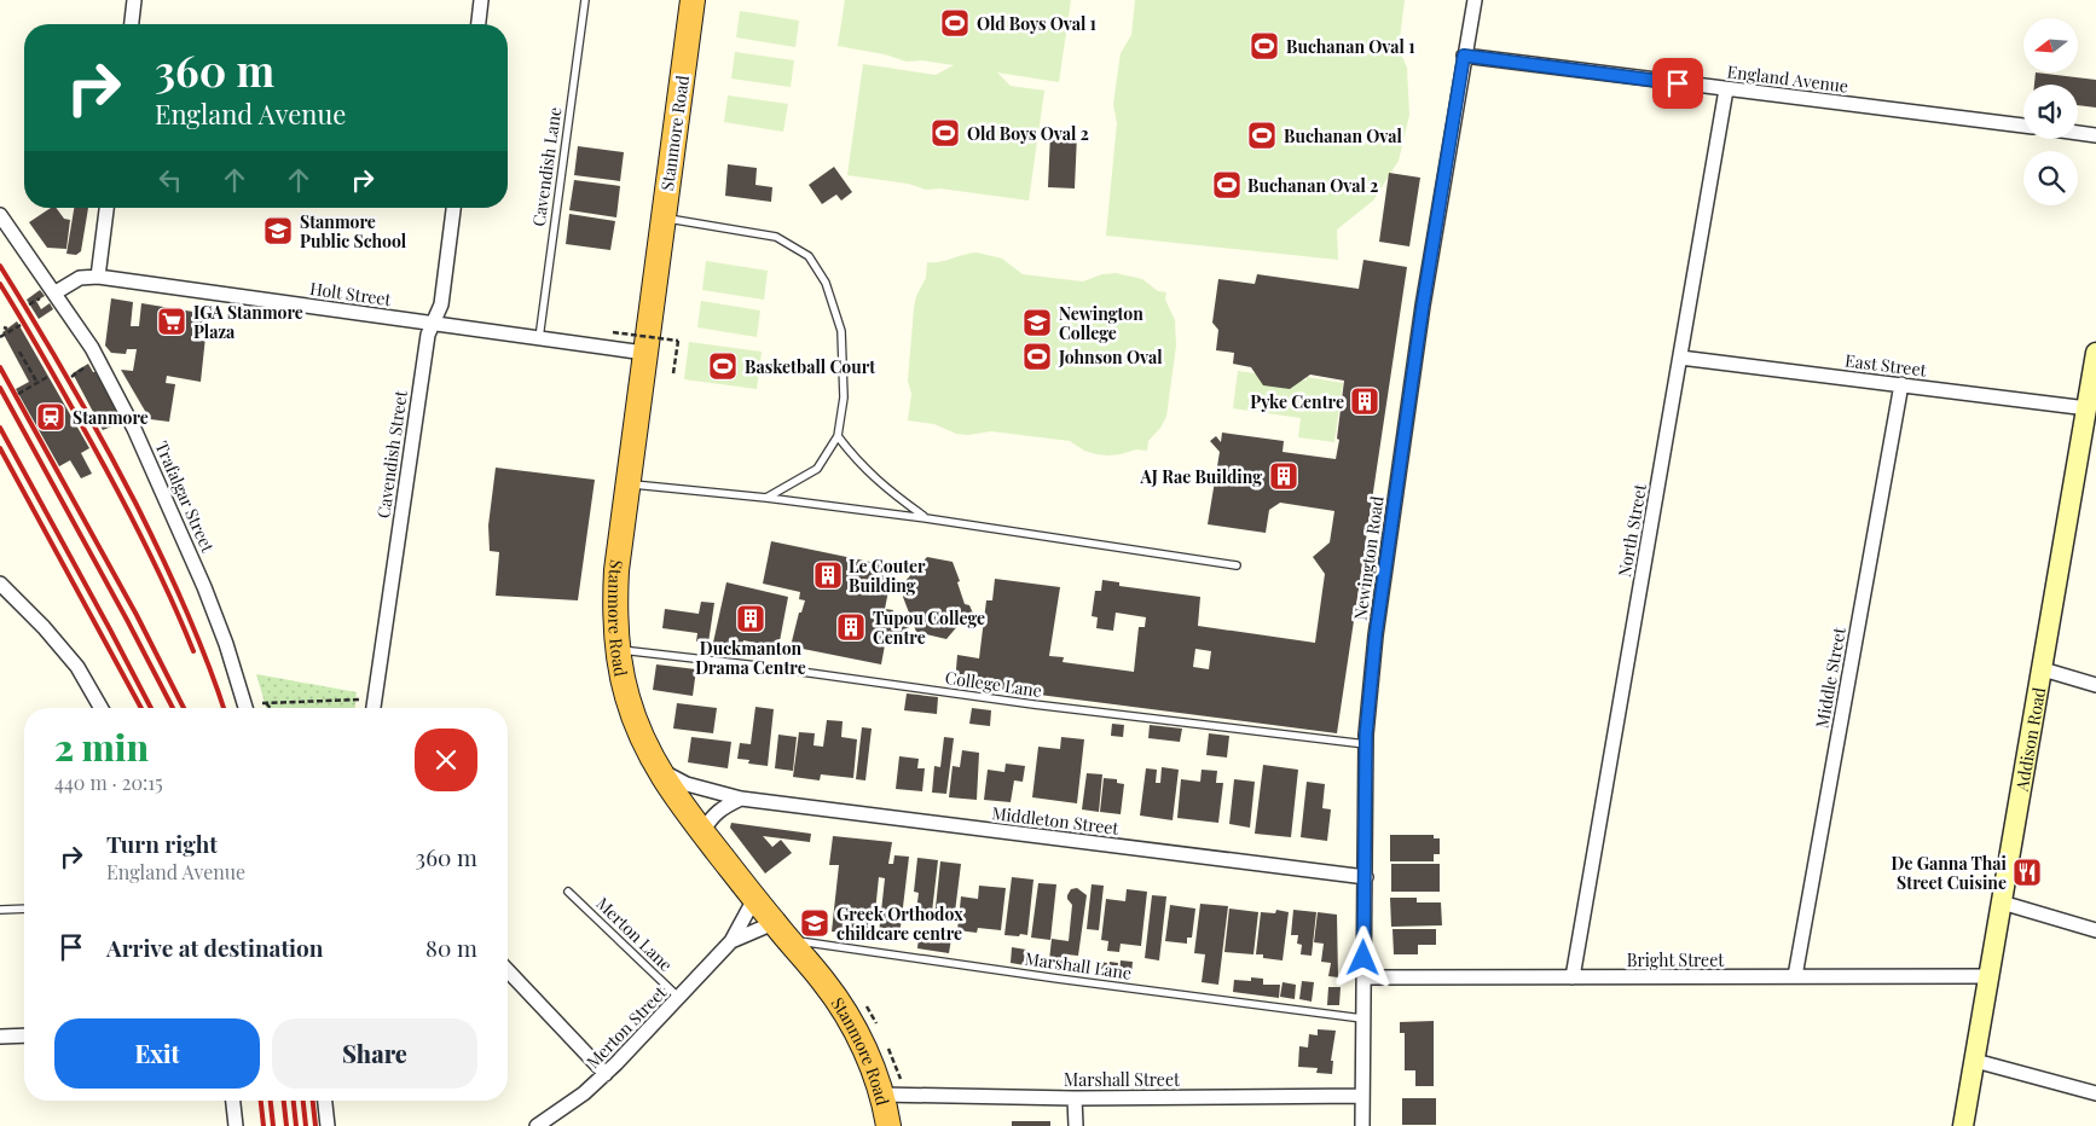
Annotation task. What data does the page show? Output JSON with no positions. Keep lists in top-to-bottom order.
{
  "streets": {
    "highway": ["Stanmore Road"],
    "main road": ["Addison Road"],
    "street": [
      "England Avenue",
      "Holt Street",
      "East Street",
      "Cavendish Street",
      "Trafalgar Street",
      "North Street",
      "Newington Road",
      "Middle Street",
      "Middleton Street",
      "Bright Street",
      "Merton Street",
      "Marshall Street"
    ],
    "lane": [
      "Cavendish Lane",
      "College Lane",
      "Merton Lane",
      "Marshall Lane"
    ]
  },
  "crossings": [
    ["England Avenue", "North Street"],
    ["England Avenue", "Newington Road"],
    ["Stanmore Road", "Holt Street"],
    ["Stanmore Road", "College Lane"],
    ["Stanmore Road", "Middleton Street"],
    ["Stanmore Road", "Marshall Lane"],
    ["Stanmore Road", "Merton Street"],
    ["Stanmore Road", "Marshall Street"],
    ["Cavendish Lane", "Holt Street"],
    ["Holt Street", "Cavendish Street"],
    ["Holt Street", "Trafalgar Street"],
    ["East Street", "North Street"],
    ["East Street", "Middle Street"],
    ["East Street", "Addison Road"],
    ["North Street", "Bright Street"],
    ["Newington Road", "College Lane"],
    ["Newington Road", "Middleton Street"],
    ["Newington Road", "Bright Street"],
    ["Newington Road", "Marshall Lane"],
    ["Newington Road", "Marshall Street"],
    ["Middle Street", "Bright Street"],
    ["Addison Road", "Bright Street"],
    ["Merton Lane", "Merton Street"],
    ["Marshall Lane", "Merton Street"]
  ],
  "places": {
    "sports": [
      "Old Boys Oval 1",
      "Buchanan Oval 1",
      "Old Boys Oval 2",
      "Buchanan Oval",
      "Buchanan Oval 2",
      "Johnson Oval",
      "Basketball Court"
    ],
    "school or university": ["Stanmore Public School", "Newington College", "Greek Orthodox childcare centre"],
    "supermarket": ["IGA Stanmore Plaza"],
    "building": [
      "Pyke Centre",
      "AJ Rae Building",
      "Le Couter Building",
      "Duckmanton Drama Centre",
      "Tupou College Centre"
    ],
    "station": ["Stanmore"],
    "restaurant": ["De Ganna Thai Street Cuisine"]
  },
  "north": "left",
  "page": {
    "turn": ["360 m", "England Avenue"],
    "heading": ["2 min", "440 m · 20:15"],
    "list": [
      {
        "name": "Turn right",
        "note": "England Avenue",
        "value": "360 m"
      },
      {
        "name": "Arrive at destination",
        "value": "80 m"
      }
    ],
    "buttons": ["Exit", "Share"]
  }
}
